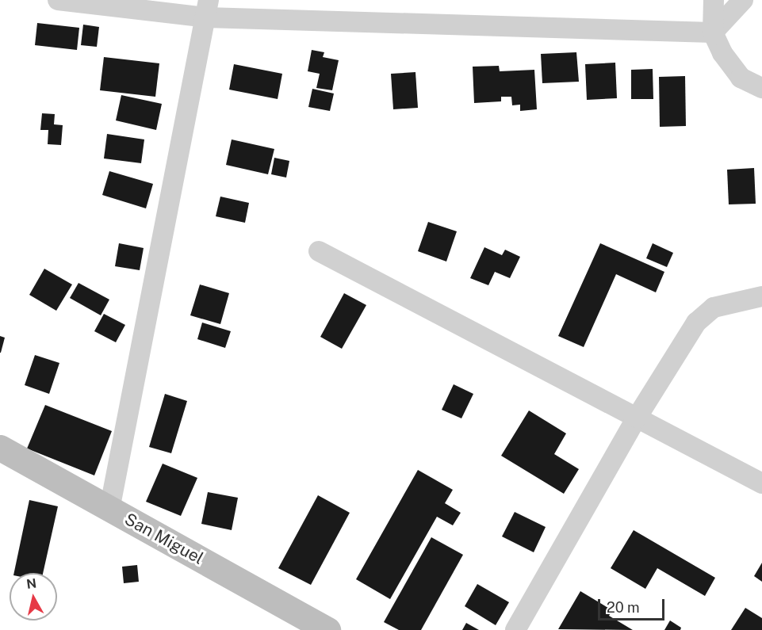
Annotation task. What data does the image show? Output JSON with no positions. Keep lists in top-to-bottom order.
{
  "streets": {
    "street": ["San Miguel"]
  },
  "scale_bar": "20 m",
  "north": "top"
}
